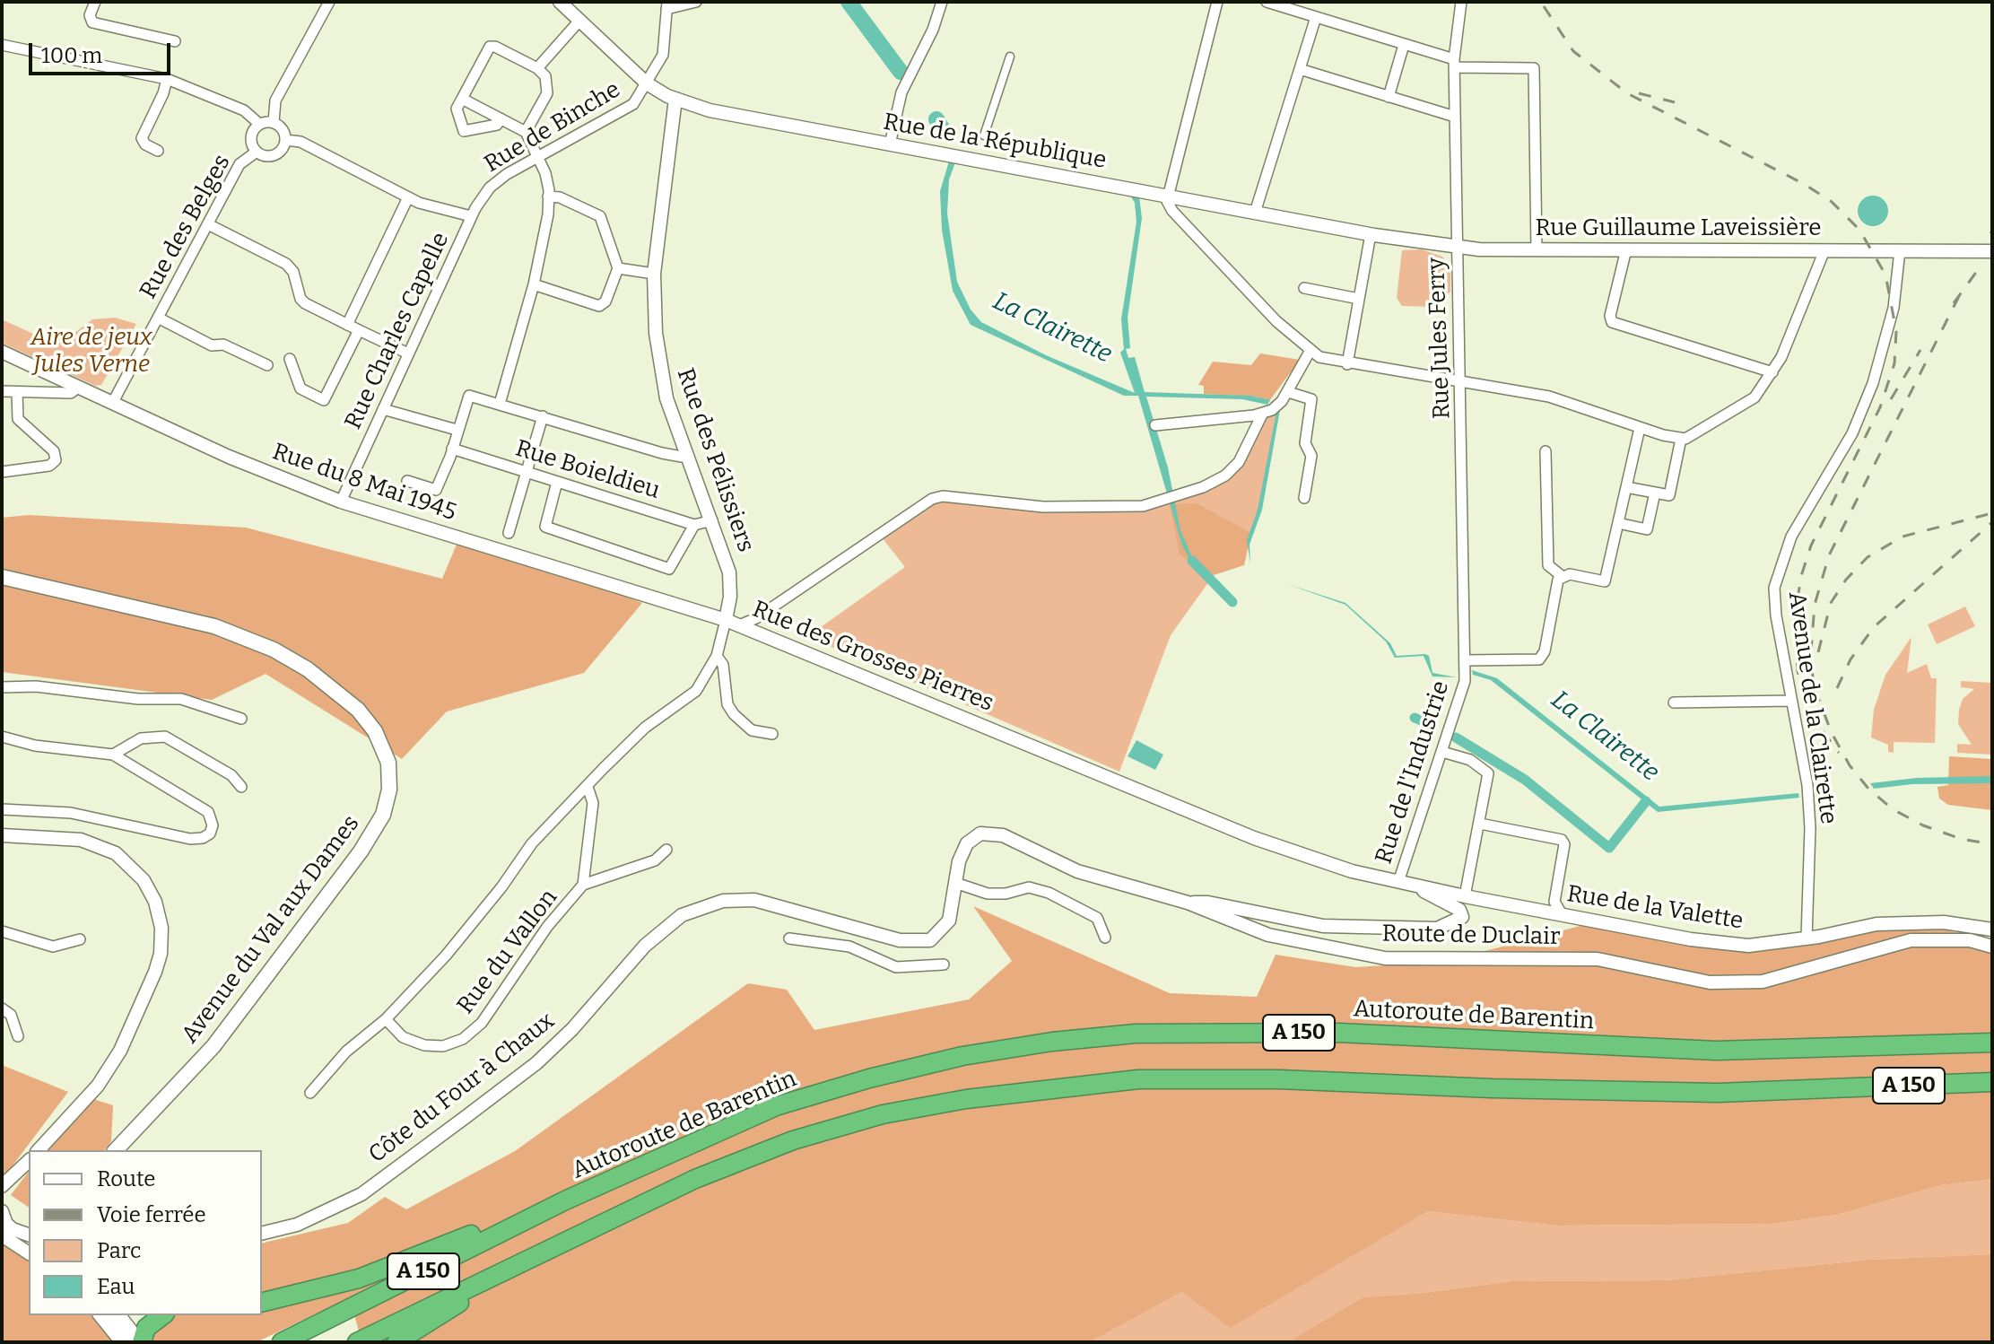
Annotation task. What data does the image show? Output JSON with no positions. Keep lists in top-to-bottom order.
{
  "streets": {
    "highway": ["Autoroute de Barentin", "A 150"],
    "main road": ["Avenue du Val aux Dames"],
    "street": [
      "Rue de Binche",
      "Rue de la République",
      "Rue des Belges",
      "Rue Guillaume Laveissière",
      "Rue Charles Capelle",
      "Rue Jules Ferry",
      "Rue des Pélissiers",
      "Rue Boieldieu",
      "Rue du 8 Mai 1945",
      "Rue des Grosses Pierres",
      "Avenue de la Clairette",
      "Rue de l'Industrie",
      "Rue de la Valette",
      "Route de Duclair",
      "Rue du Vallon",
      "Côte du Four à Chaux"
    ]
  },
  "crossings": [
    ["Rue de Binche", "Rue de la République"],
    ["Rue de Binche", "Rue Charles Capelle"],
    ["Rue de la République", "Rue Guillaume Laveissière"],
    ["Rue de la République", "Rue Jules Ferry"],
    ["Rue de la République", "Rue des Pélissiers"],
    ["Rue des Belges", "Rue du 8 Mai 1945"],
    ["Rue Guillaume Laveissière", "Rue Jules Ferry"],
    ["Rue Guillaume Laveissière", "Avenue de la Clairette"],
    ["Rue Charles Capelle", "Rue du 8 Mai 1945"],
    ["Rue Jules Ferry", "Rue de l'Industrie"],
    ["Rue des Pélissiers", "Rue du 8 Mai 1945"],
    ["Rue des Pélissiers", "Rue des Grosses Pierres"],
    ["Rue du 8 Mai 1945", "Rue des Grosses Pierres"],
    ["Rue des Grosses Pierres", "Rue de l'Industrie"],
    ["Rue des Grosses Pierres", "Rue de la Valette"],
    ["Rue des Grosses Pierres", "Rue du Vallon"],
    ["Avenue de la Clairette", "Rue de la Valette"],
    ["Rue de l'Industrie", "Rue de la Valette"],
    ["Route de Duclair", "Côte du Four à Chaux"]
  ],
  "water": ["La Clairette"],
  "parks": ["Aire de jeux Jules Verne"],
  "legend": [
    "Route",
    "Voie ferrée",
    "Parc",
    "Eau"
  ],
  "scale_bar": "100 m"
}
